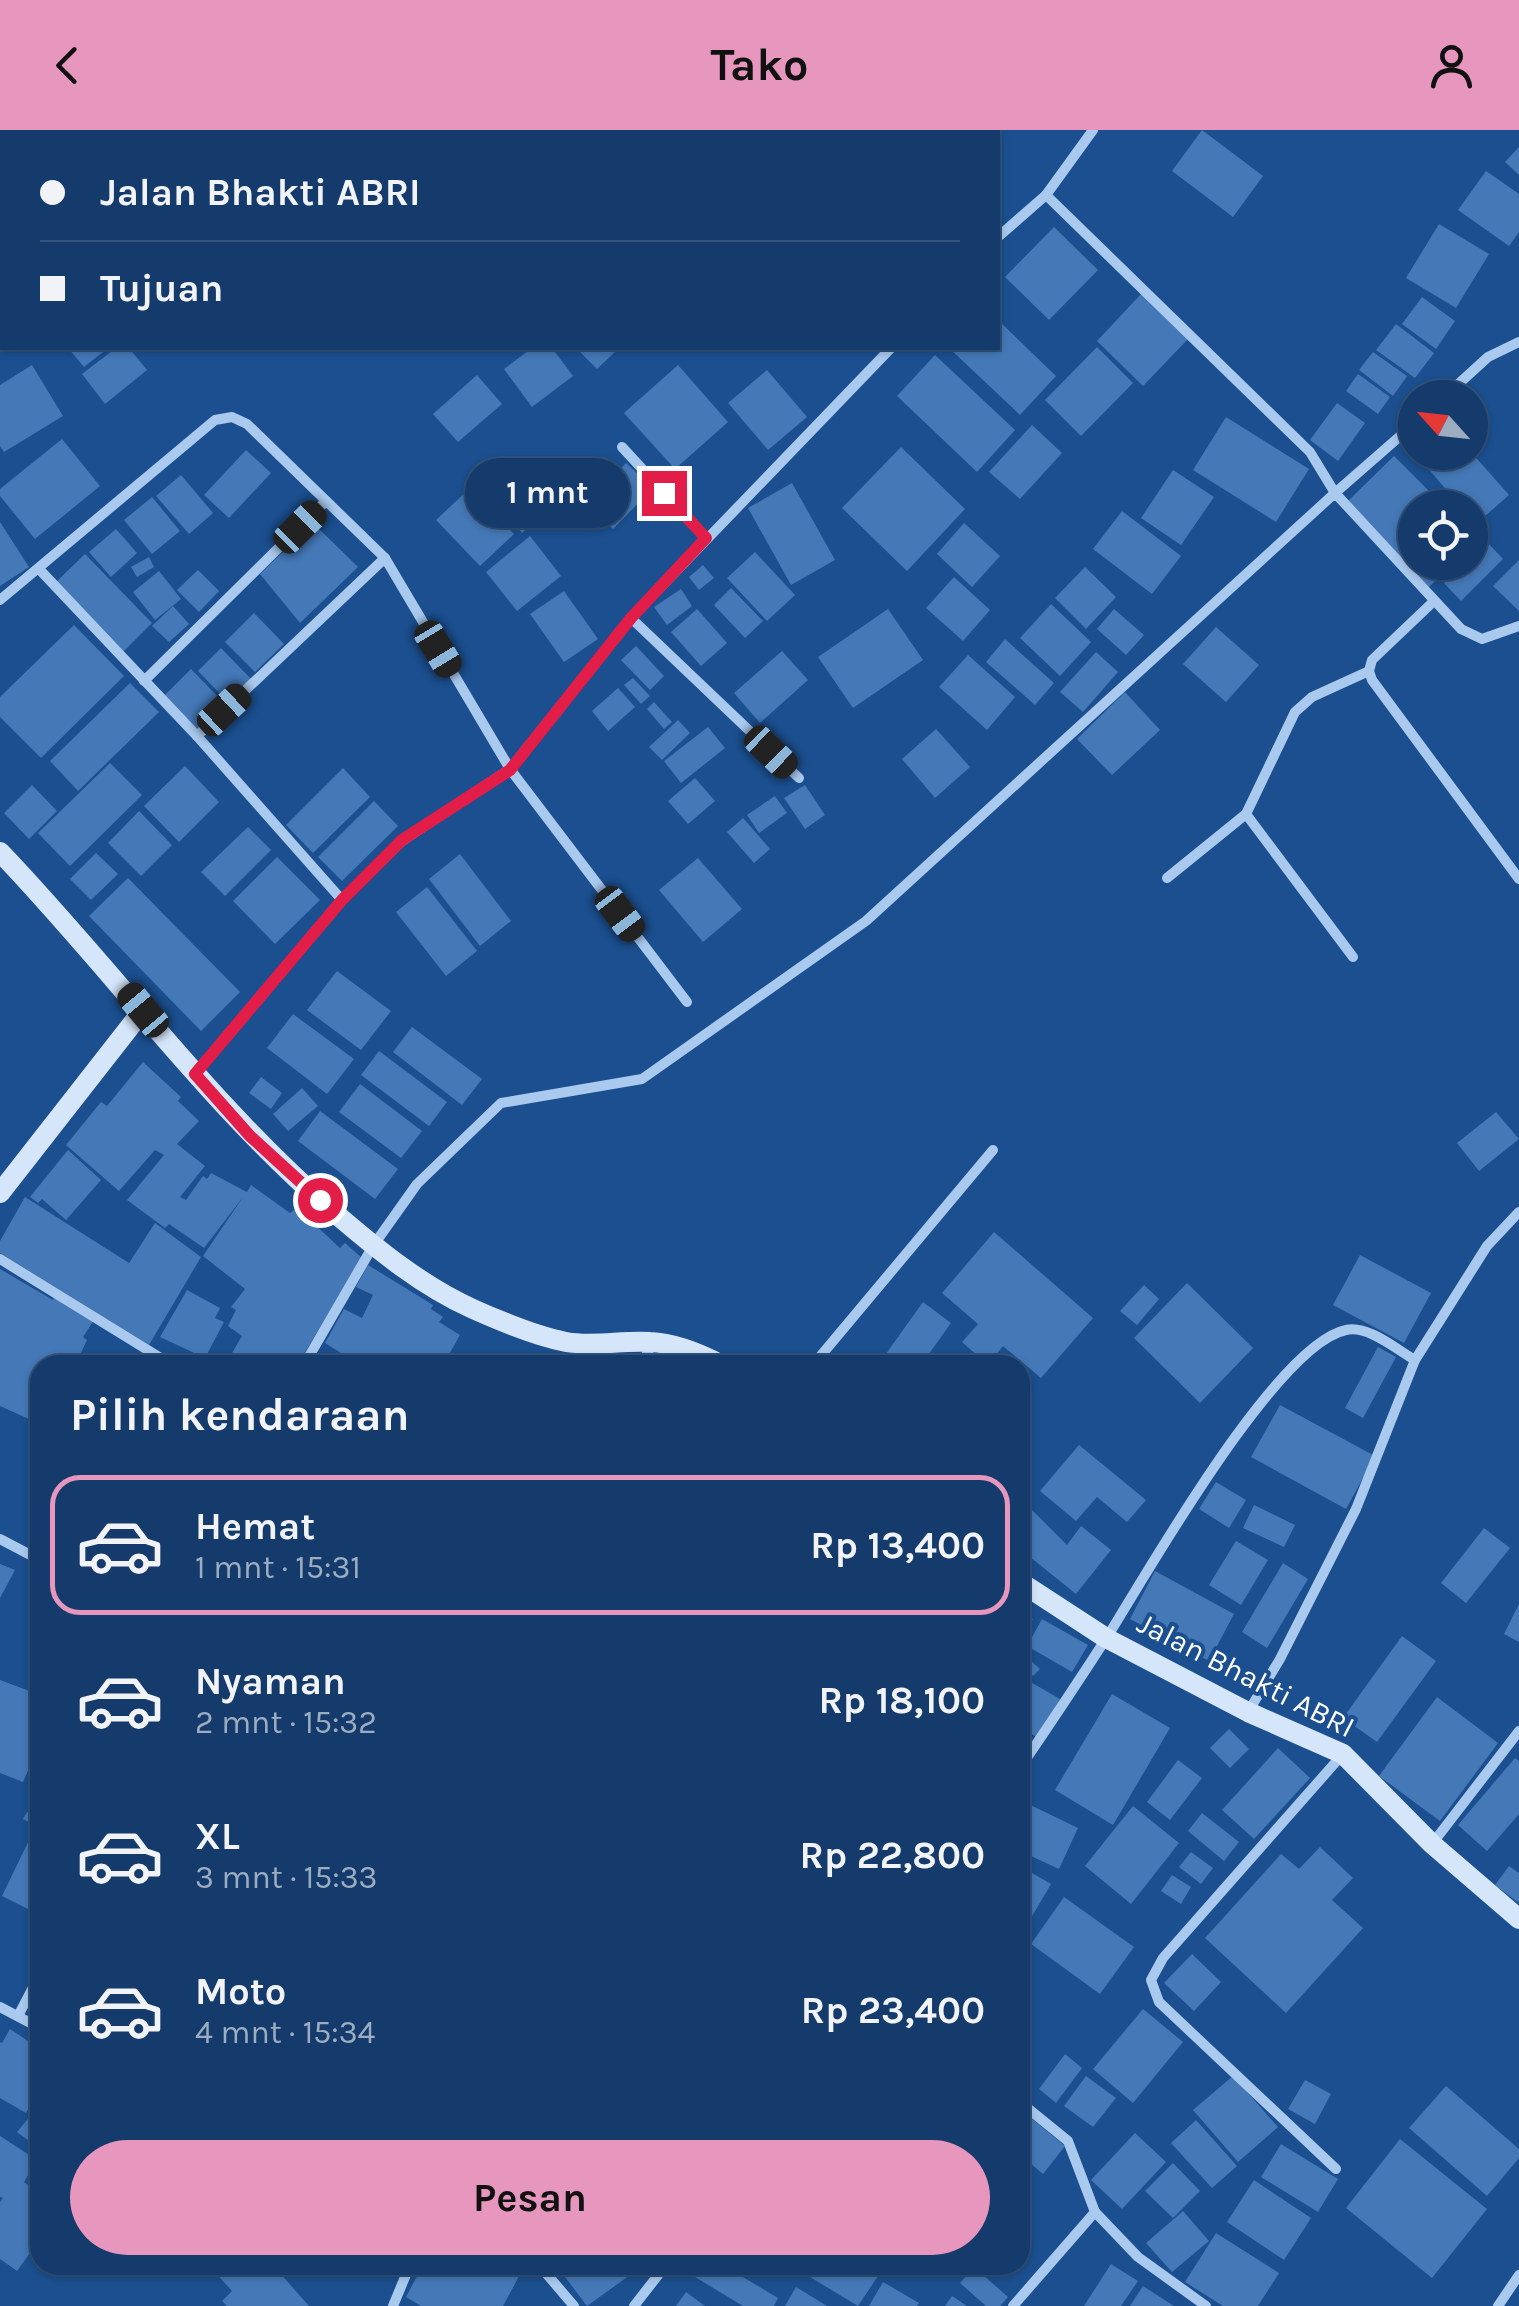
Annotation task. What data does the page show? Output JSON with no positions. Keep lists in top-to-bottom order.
{
  "streets": {
    "street": ["Jalan Bhakti ABRI"]
  },
  "north": "top left",
  "page": {
    "header": "Tako",
    "banner": ["Jalan Bhakti ABRI", "Tujuan"],
    "bubble": "1 mnt",
    "heading": "Pilih kendaraan",
    "list": [
      {
        "name": "Hemat",
        "note": "1 mnt · 15:31",
        "value": "Rp 13,400"
      },
      {
        "name": "Nyaman",
        "note": "2 mnt · 15:32",
        "value": "Rp 18,100"
      },
      {
        "name": "XL",
        "note": "3 mnt · 15:33",
        "value": "Rp 22,800"
      },
      {
        "name": "Moto",
        "note": "4 mnt · 15:34",
        "value": "Rp 23,400"
      }
    ],
    "buttons": "Pesan"
  }
}
